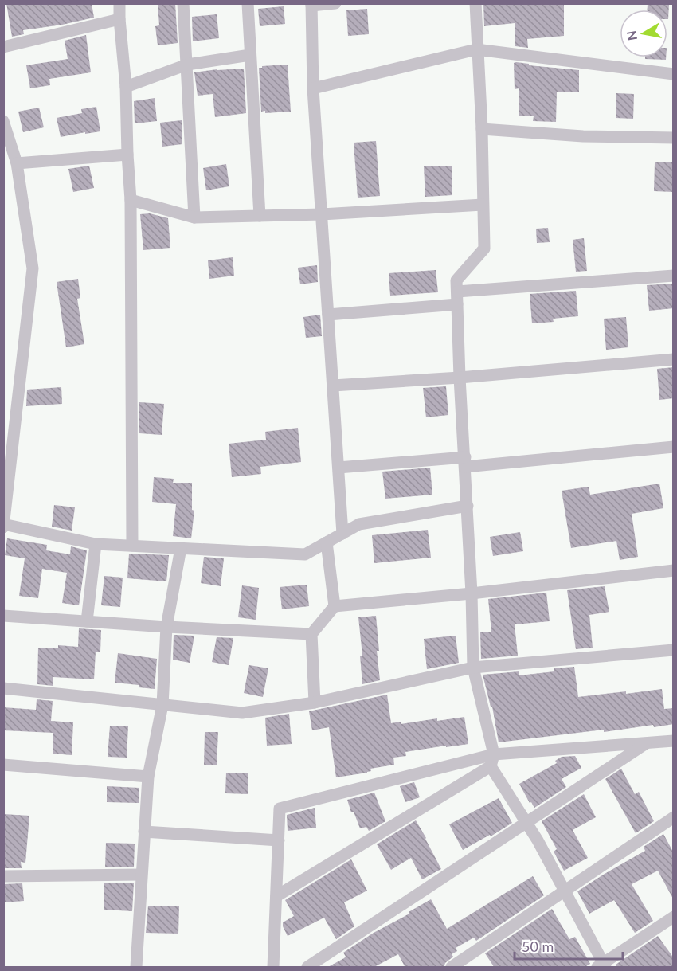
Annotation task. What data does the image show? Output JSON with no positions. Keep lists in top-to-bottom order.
{
  "scale_bar": "50 m",
  "north": "left"
}
